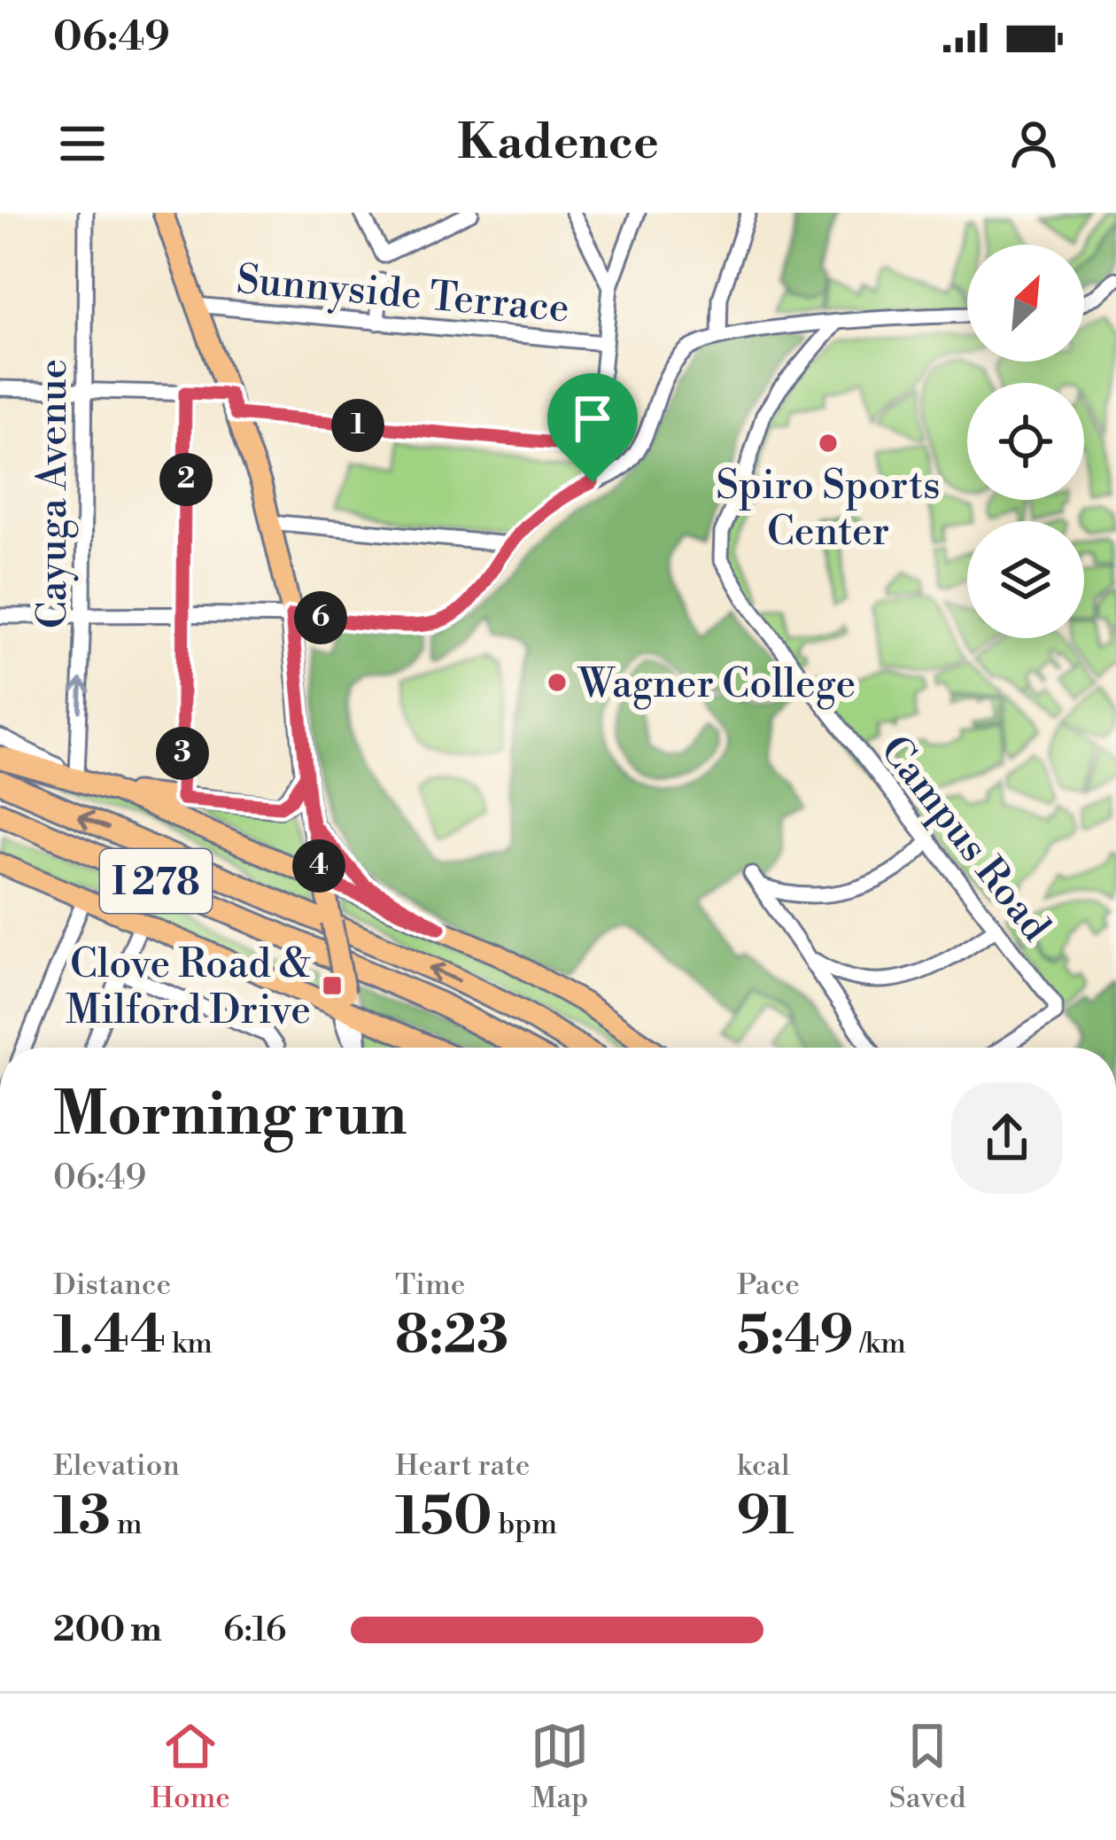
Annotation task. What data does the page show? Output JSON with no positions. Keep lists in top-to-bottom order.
{
  "streets": {
    "highway": ["I 278"],
    "street": ["Sunnyside Terrace", "Cayuga Avenue", "Campus Road"]
  },
  "places": {
    "other": ["Spiro Sports Center", "Wagner College"],
    "transit": ["Clove Road & Milford Drive"]
  },
  "north": "top right",
  "page": {
    "status": "06:49",
    "header": "Kadence",
    "pins": [
      "1",
      "2",
      "6",
      "3",
      "4"
    ],
    "heading": ["Morning run", "06:49"],
    "stats": [
      ["Distance", "1.44 km"],
      ["Time", "8:23"],
      ["Pace", "5:49 /km"],
      ["Elevation", "13 m"],
      ["Heart rate", "150 bpm"],
      ["kcal", "91"]
    ],
    "list": [
      {
        "name": "200 m",
        "note": "6:16"
      }
    ],
    "tabs": ["Home", "Map", "Saved"]
  }
}
